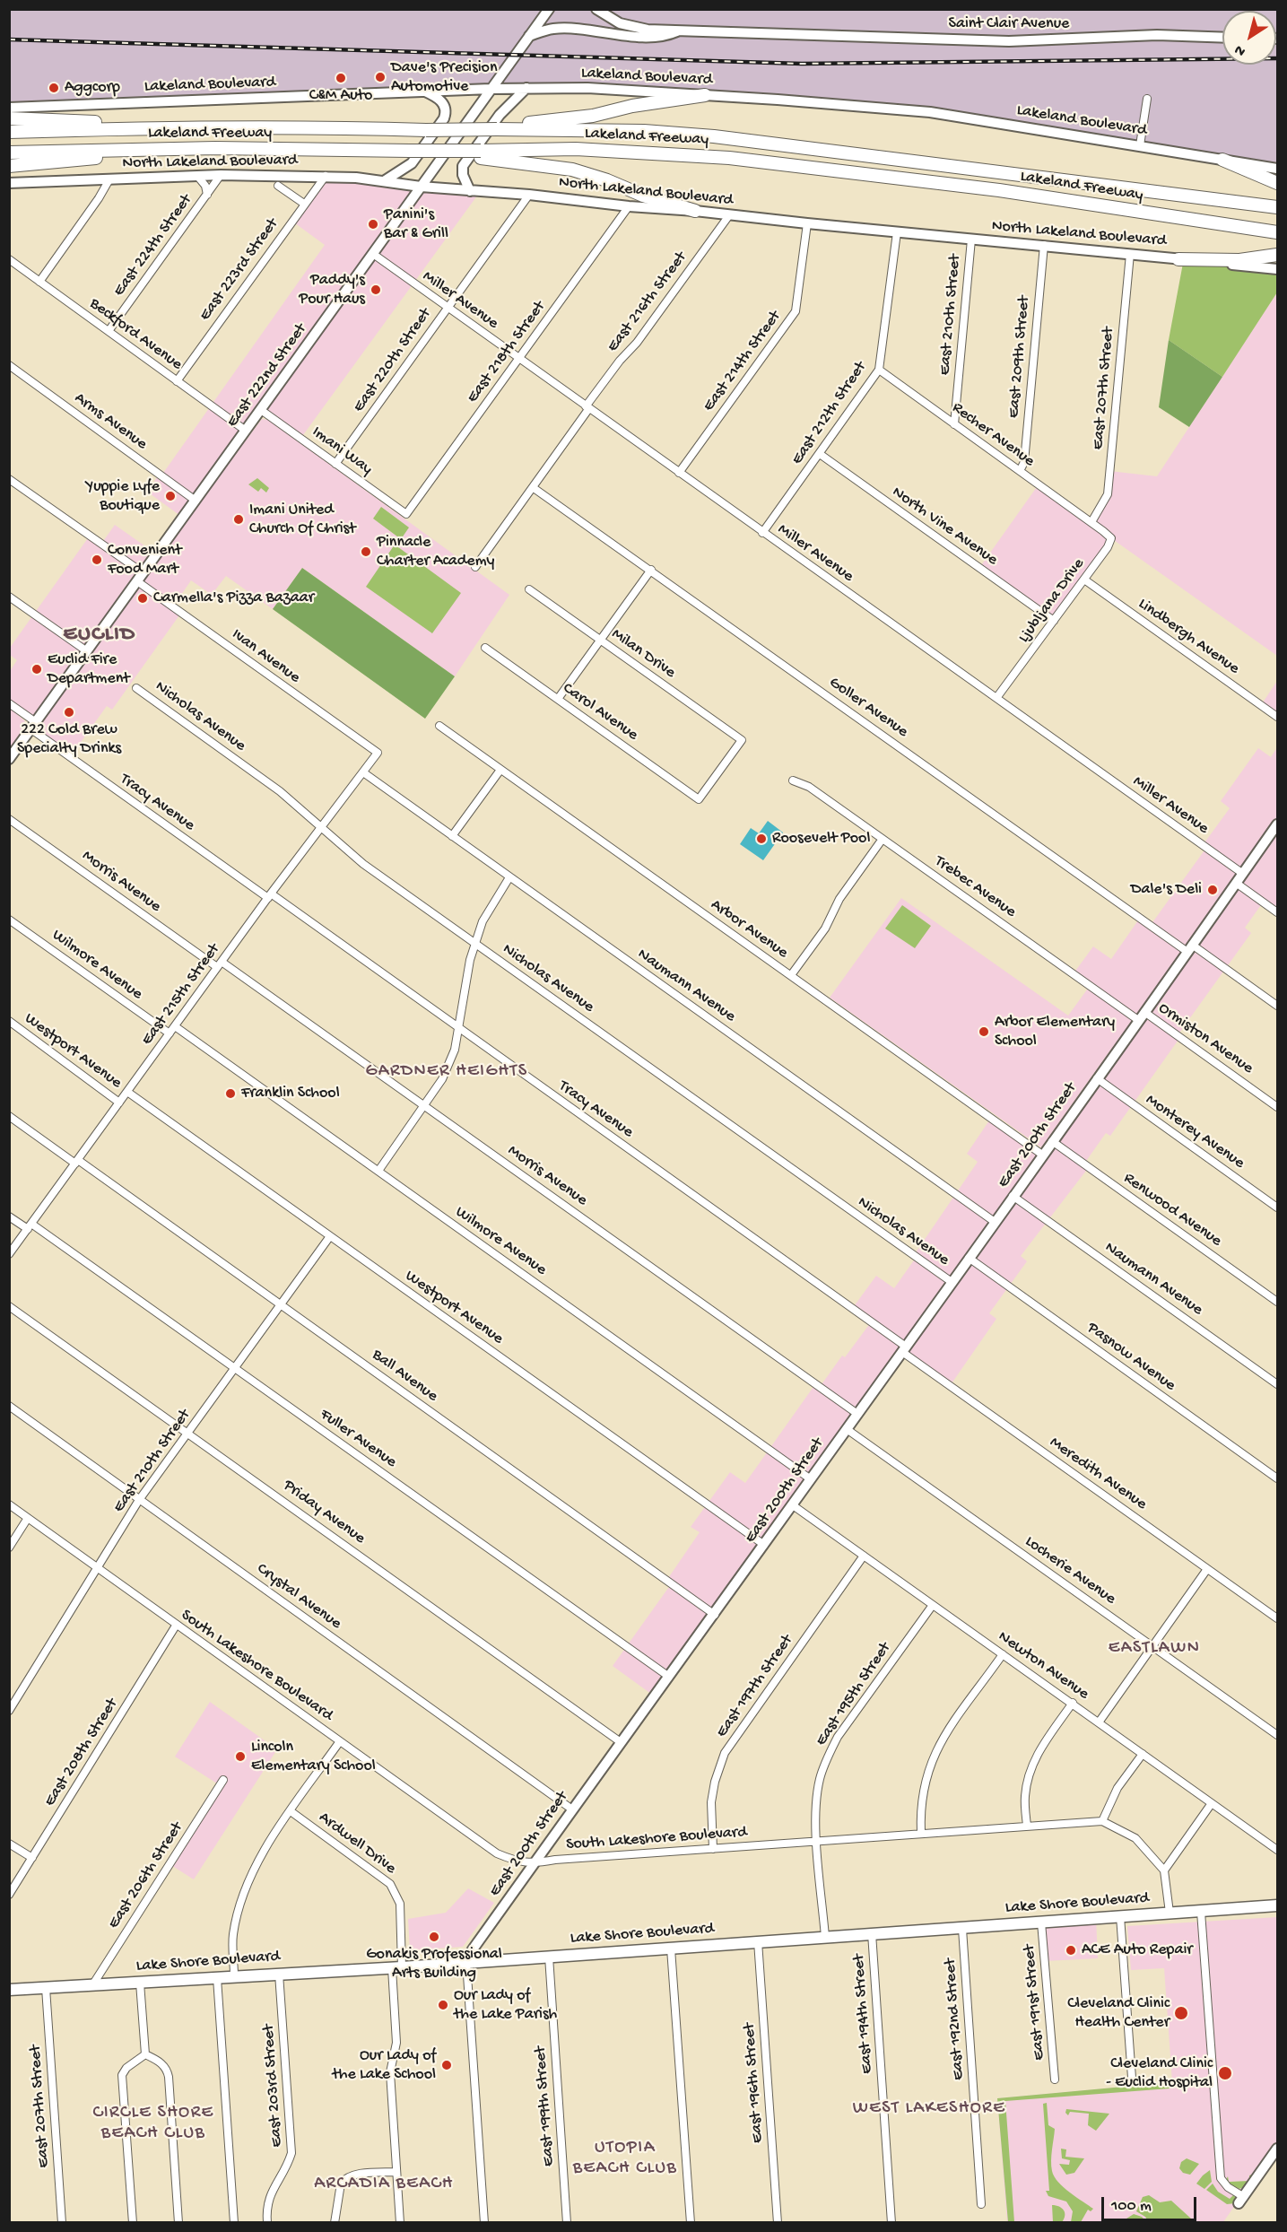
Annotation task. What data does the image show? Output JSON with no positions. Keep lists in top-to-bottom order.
{
  "streets": {
    "highway": ["Lakeland Freeway"],
    "main road": ["Lake Shore Boulevard"],
    "street": [
      "Saint Clair Avenue",
      "Lakeland Boulevard",
      "North Lakeland Boulevard",
      "East 224th Street",
      "East 223rd Street",
      "Miller Avenue",
      "East 216th Street",
      "East 210th Street",
      "Beckford Avenue",
      "East 218th Street",
      "East 209th Street",
      "East 220th Street",
      "East 214th Street",
      "East 222nd Street",
      "East 207th Street",
      "East 212th Street",
      "Arms Avenue",
      "Recher Avenue",
      "Imani Way",
      "North Vine Avenue",
      "Ljubljana Drive",
      "Lindbergh Avenue",
      "Milan Drive",
      "Ivan Avenue",
      "Goller Avenue",
      "Carol Avenue",
      "Nicholas Avenue",
      "Tracy Avenue",
      "Morris Avenue",
      "Trebec Avenue",
      "Arbor Avenue",
      "Wilmore Avenue",
      "Naumann Avenue",
      "East 215th Street",
      "Ormiston Avenue",
      "Westport Avenue",
      "Monterey Avenue",
      "East 200th Street",
      "Renwood Avenue",
      "Pasnow Avenue",
      "Ball Avenue",
      "Fuller Avenue",
      "Meredith Avenue",
      "Priday Avenue",
      "Locherie Avenue",
      "Crystal Avenue",
      "South Lakeshore Boulevard",
      "Newton Avenue",
      "East 197th Street",
      "East 195th Street",
      "East 208th Street",
      "Ardwell Drive",
      "East 206th Street",
      "East 191st Street",
      "East 194th Street",
      "East 192nd Street",
      "East 196th Street",
      "East 203rd Street",
      "East 199th Street"
    ]
  },
  "crossings": [
    ["Lakeland Boulevard", "East 222nd Street"],
    ["North Lakeland Boulevard", "East 224th Street"],
    ["North Lakeland Boulevard", "East 223rd Street"],
    ["North Lakeland Boulevard", "East 216th Street"],
    ["North Lakeland Boulevard", "East 210th Street"],
    ["North Lakeland Boulevard", "East 218th Street"],
    ["North Lakeland Boulevard", "East 209th Street"],
    ["North Lakeland Boulevard", "East 220th Street"],
    ["North Lakeland Boulevard", "East 214th Street"],
    ["North Lakeland Boulevard", "East 222nd Street"],
    ["North Lakeland Boulevard", "East 207th Street"],
    ["North Lakeland Boulevard", "East 212th Street"],
    ["East 224th Street", "Beckford Avenue"],
    ["East 223rd Street", "Beckford Avenue"],
    ["Miller Avenue", "East 216th Street"],
    ["Miller Avenue", "East 218th Street"],
    ["Miller Avenue", "East 220th Street"],
    ["Miller Avenue", "East 214th Street"],
    ["Miller Avenue", "East 222nd Street"],
    ["Miller Avenue", "East 212th Street"],
    ["Miller Avenue", "Ljubljana Drive"],
    ["Miller Avenue", "East 200th Street"],
    ["East 216th Street", "Goller Avenue"],
    ["East 210th Street", "Recher Avenue"],
    ["East 210th Street", "Westport Avenue"],
    ["East 210th Street", "Ball Avenue"],
    ["East 210th Street", "Fuller Avenue"],
    ["East 210th Street", "Priday Avenue"],
    ["East 210th Street", "Crystal Avenue"],
    ["East 210th Street", "South Lakeshore Boulevard"],
    ["Beckford Avenue", "East 222nd Street"],
    ["East 218th Street", "Imani Way"],
    ["East 209th Street", "Recher Avenue"],
    ["East 220th Street", "Imani Way"],
    ["East 222nd Street", "Arms Avenue"],
    ["East 222nd Street", "Imani Way"],
    ["East 222nd Street", "Ivan Avenue"],
    ["East 222nd Street", "Tracy Avenue"],
    ["East 207th Street", "Recher Avenue"],
    ["East 207th Street", "Ljubljana Drive"],
    ["East 207th Street", "Lake Shore Boulevard"],
    ["East 212th Street", "Recher Avenue"],
    ["East 212th Street", "North Vine Avenue"],
    ["Recher Avenue", "Ljubljana Drive"],
    ["North Vine Avenue", "Ljubljana Drive"],
    ["Ljubljana Drive", "Lindbergh Avenue"],
    ["Milan Drive", "Carol Avenue"],
    ["Ivan Avenue", "East 215th Street"],
    ["Goller Avenue", "East 200th Street"],
    ["Nicholas Avenue", "East 215th Street"],
    ["Nicholas Avenue", "East 200th Street"],
    ["Tracy Avenue", "East 215th Street"],
    ["Tracy Avenue", "East 200th Street"],
    ["Tracy Avenue", "Meredith Avenue"],
    ["Morris Avenue", "East 215th Street"],
    ["Morris Avenue", "East 200th Street"],
    ["Trebec Avenue", "Ormiston Avenue"],
    ["Trebec Avenue", "East 200th Street"],
    ["Arbor Avenue", "East 200th Street"],
    ["Wilmore Avenue", "East 215th Street"],
    ["Wilmore Avenue", "East 200th Street"],
    ["Naumann Avenue", "East 215th Street"],
    ["Naumann Avenue", "East 200th Street"],
    ["East 215th Street", "Westport Avenue"],
    ["East 215th Street", "Ball Avenue"],
    ["East 215th Street", "Fuller Avenue"],
    ["Ormiston Avenue", "East 200th Street"],
    ["Westport Avenue", "East 200th Street"],
    ["Monterey Avenue", "East 200th Street"],
    ["East 200th Street", "Renwood Avenue"],
    ["East 200th Street", "Pasnow Avenue"],
    ["East 200th Street", "Ball Avenue"],
    ["East 200th Street", "Fuller Avenue"],
    ["East 200th Street", "Meredith Avenue"],
    ["East 200th Street", "Priday Avenue"],
    ["East 200th Street", "Locherie Avenue"],
    ["East 200th Street", "Crystal Avenue"],
    ["East 200th Street", "South Lakeshore Boulevard"],
    ["East 200th Street", "Newton Avenue"],
    ["East 200th Street", "Lake Shore Boulevard"],
    ["South Lakeshore Boulevard", "East 197th Street"],
    ["South Lakeshore Boulevard", "East 195th Street"],
    ["South Lakeshore Boulevard", "East 208th Street"],
    ["Newton Avenue", "East 197th Street"],
    ["Newton Avenue", "East 195th Street"],
    ["East 195th Street", "Lake Shore Boulevard"],
    ["Ardwell Drive", "Lake Shore Boulevard"],
    ["East 206th Street", "Lake Shore Boulevard"],
    ["Lake Shore Boulevard", "East 191st Street"],
    ["Lake Shore Boulevard", "East 194th Street"],
    ["Lake Shore Boulevard", "East 192nd Street"],
    ["Lake Shore Boulevard", "East 196th Street"],
    ["Lake Shore Boulevard", "East 203rd Street"],
    ["Lake Shore Boulevard", "East 199th Street"]
  ],
  "districts": [
    "EUCLID",
    "GARDNER HEIGHTS",
    "EASTLAWN",
    "WEST LAKESHORE",
    "CIRCLE SHORE BEACH CLUB",
    "UTOPIA BEACH CLUB",
    "ARCADIA BEACH"
  ],
  "places": [
    "Dave's Precision Automotive",
    "C&M Auto",
    "Aggcorp",
    "Panini's Bar & Grill",
    "Paddy's Pour Haus",
    "Yuppie Lyfe Boutique",
    "Imani United Church Of Christ",
    "Pinnacle Charter Academy",
    "Convenient Food Mart",
    "Carmella's Pizza Bazaar",
    "Euclid Fire Department",
    "222 Cold Brew Specialty Drinks",
    "Roosevelt Pool",
    "Dale's Deli",
    "Arbor Elementary School",
    "Franklin School",
    "Lincoln Elementary School",
    "Gonakis Professional Arts Building",
    "ACE Auto Repair",
    "Our Lady of the Lake Parish",
    "Cleveland Clinic Health Center",
    "Our Lady of the Lake School",
    "Cleveland Clinic - Euclid Hospital"
  ],
  "scale_bar": "100 m",
  "north": "bottom left"
}
